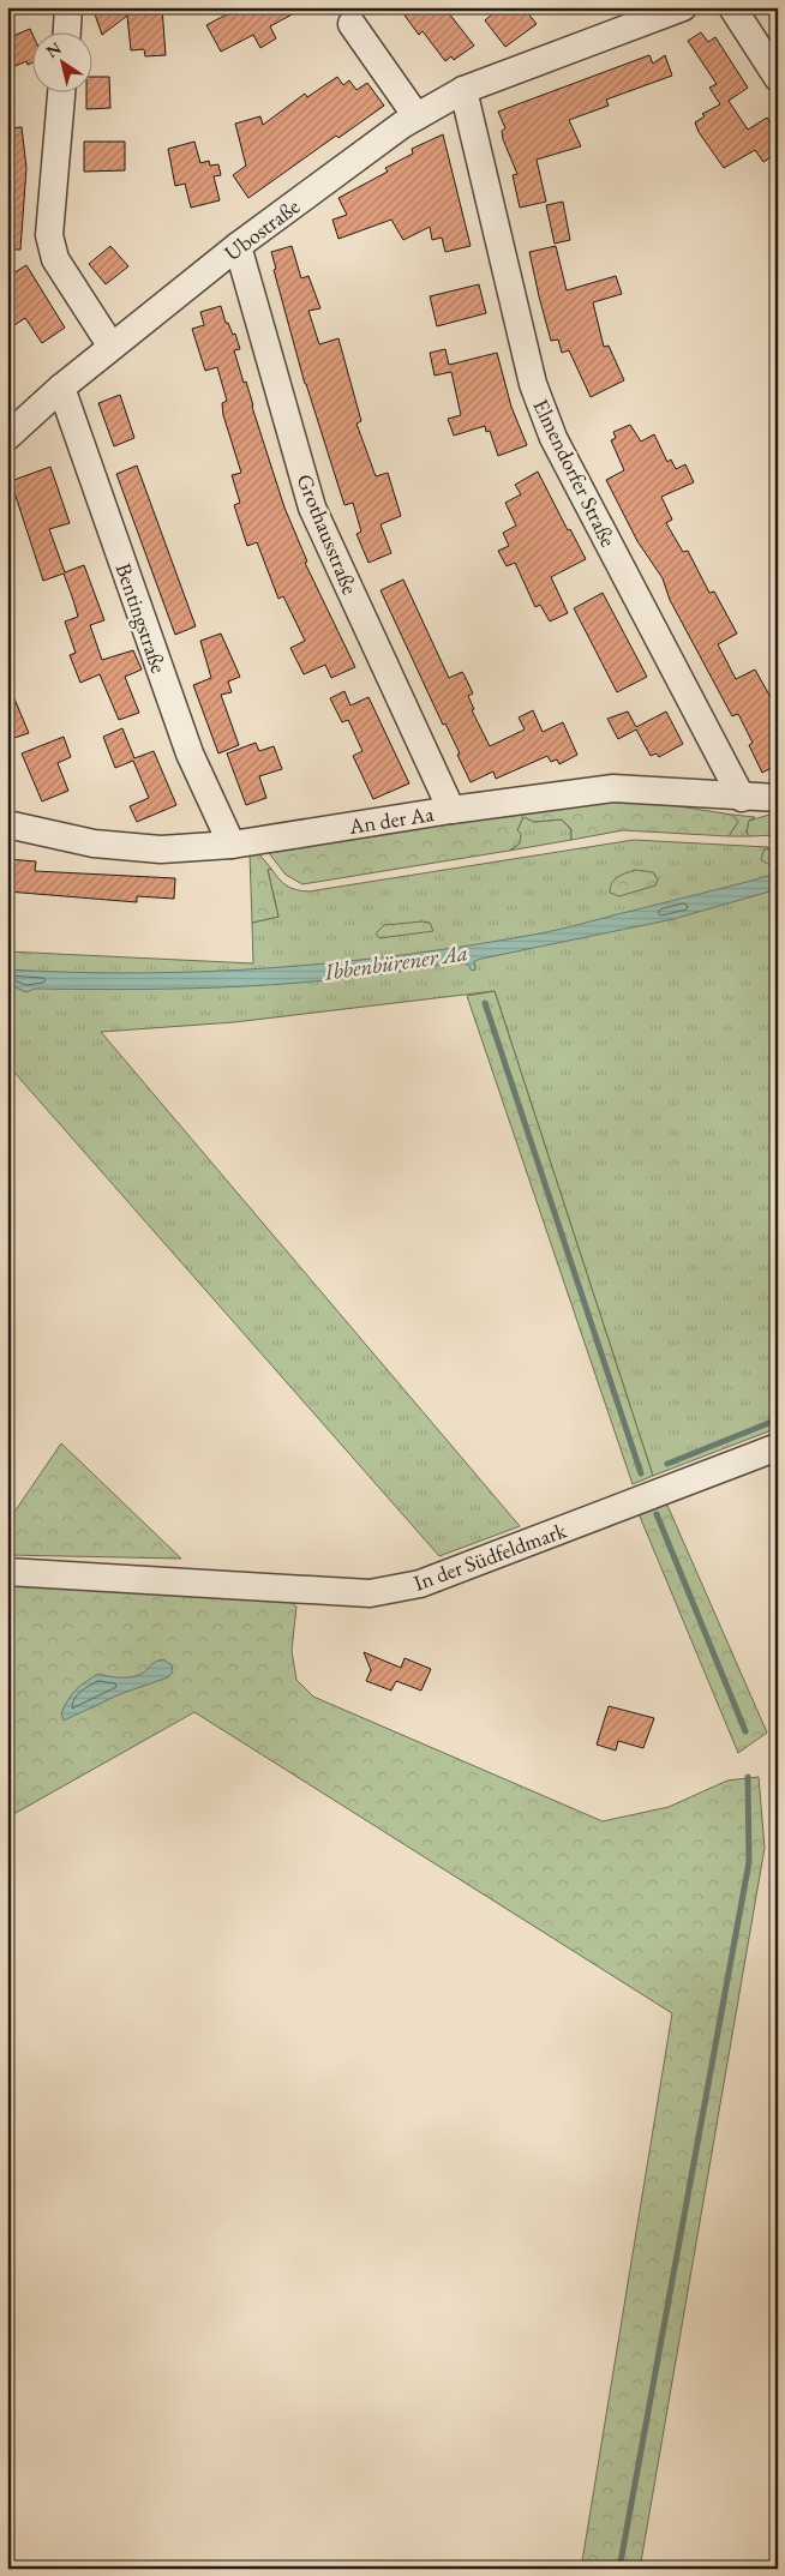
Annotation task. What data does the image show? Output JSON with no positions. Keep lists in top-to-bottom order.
{
  "streets": {
    "street": [
      "Ubostraße",
      "Elmendorfer Straße",
      "Grothausstraße",
      "Bentingstraße",
      "An der Aa",
      "In der Südfeldmark"
    ]
  },
  "crossings": [
    ["Ubostraße", "Elmendorfer Straße"],
    ["Ubostraße", "Grothausstraße"],
    ["Ubostraße", "Bentingstraße"],
    ["Elmendorfer Straße", "An der Aa"],
    ["Grothausstraße", "An der Aa"],
    ["Bentingstraße", "An der Aa"]
  ],
  "water": ["Ibbenbürener Aa"],
  "north": "top left"
}
